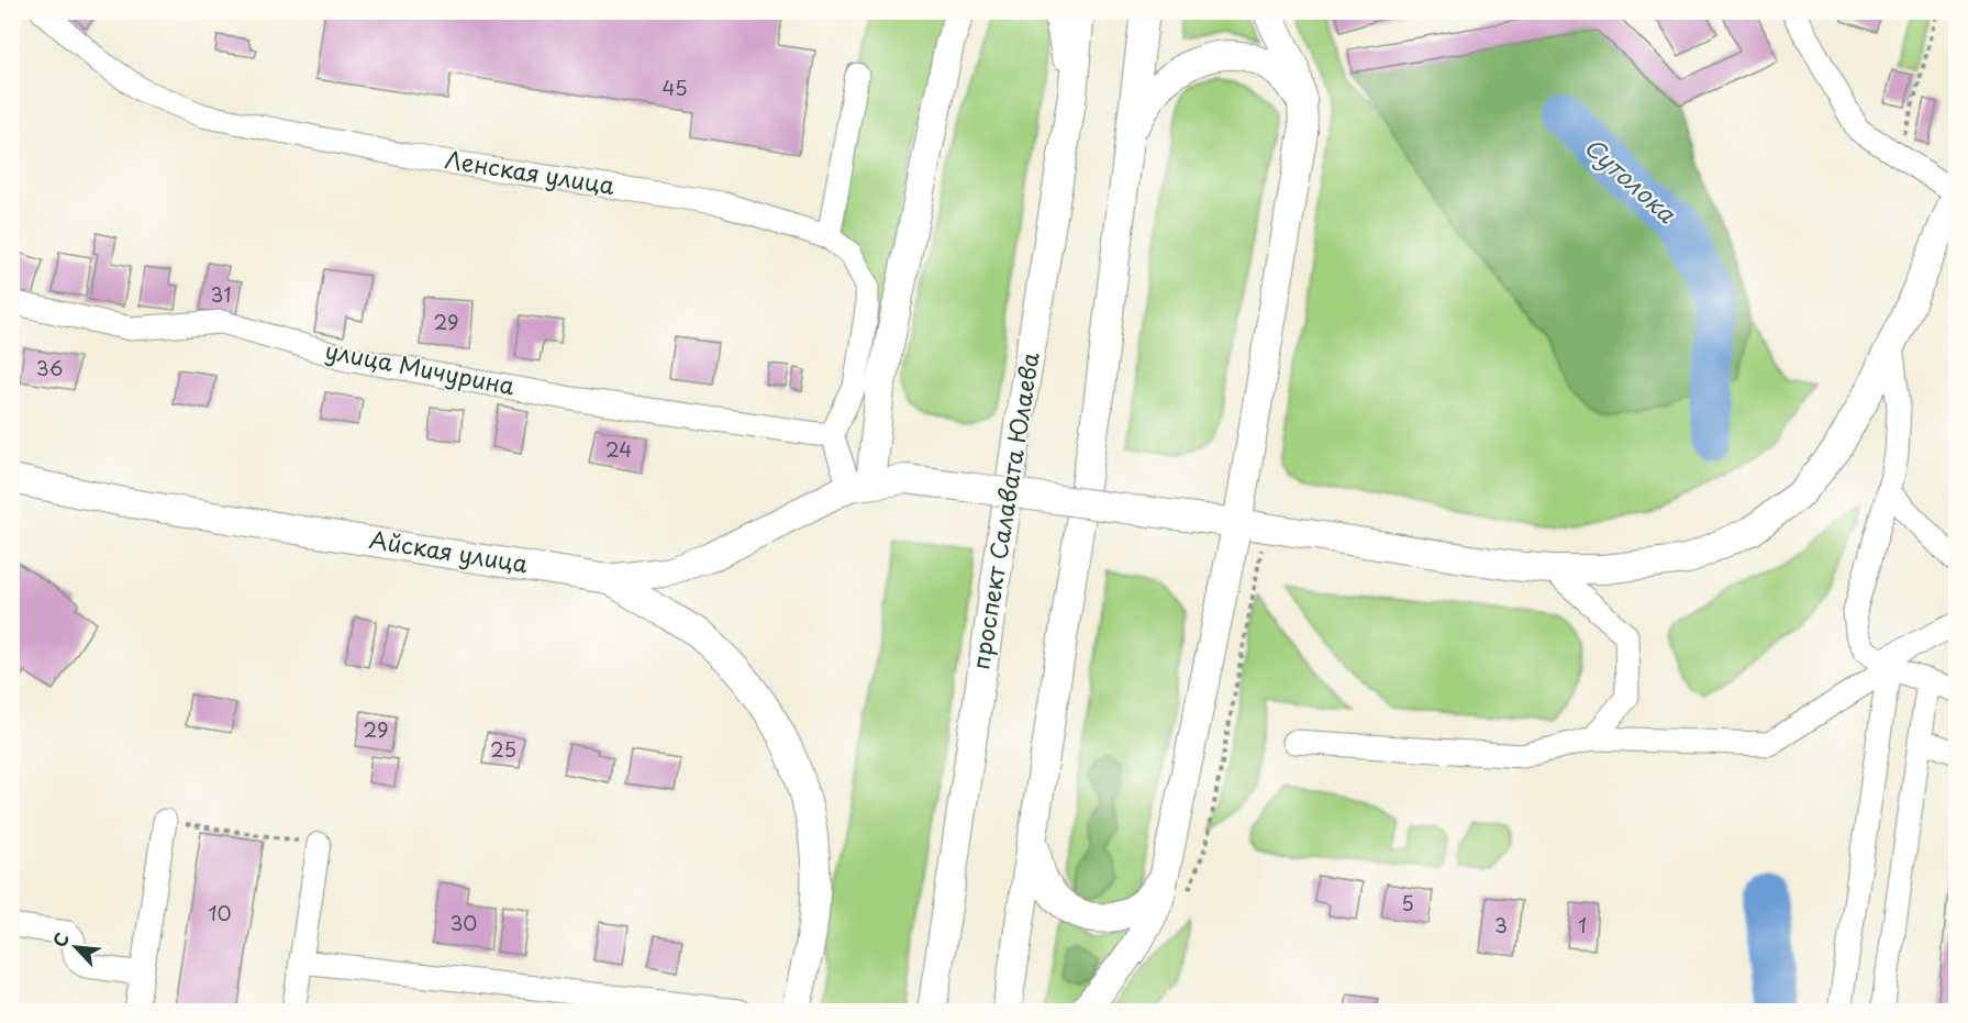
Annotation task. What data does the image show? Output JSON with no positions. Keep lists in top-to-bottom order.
{
  "streets": {
    "main road": ["проспект Салавата Юлаева", "Айская улица"],
    "street": ["Ленская улица", "улица Мичурина"]
  },
  "crossings": [
    ["Ленская улица", "улица Мичурина"]
  ],
  "water": ["Сутолока"],
  "house_numbers": [
    "45",
    "31",
    "29",
    "36",
    "24",
    "29",
    "25",
    "5",
    "10",
    "30",
    "3",
    "1"
  ],
  "north": "top left"
}
